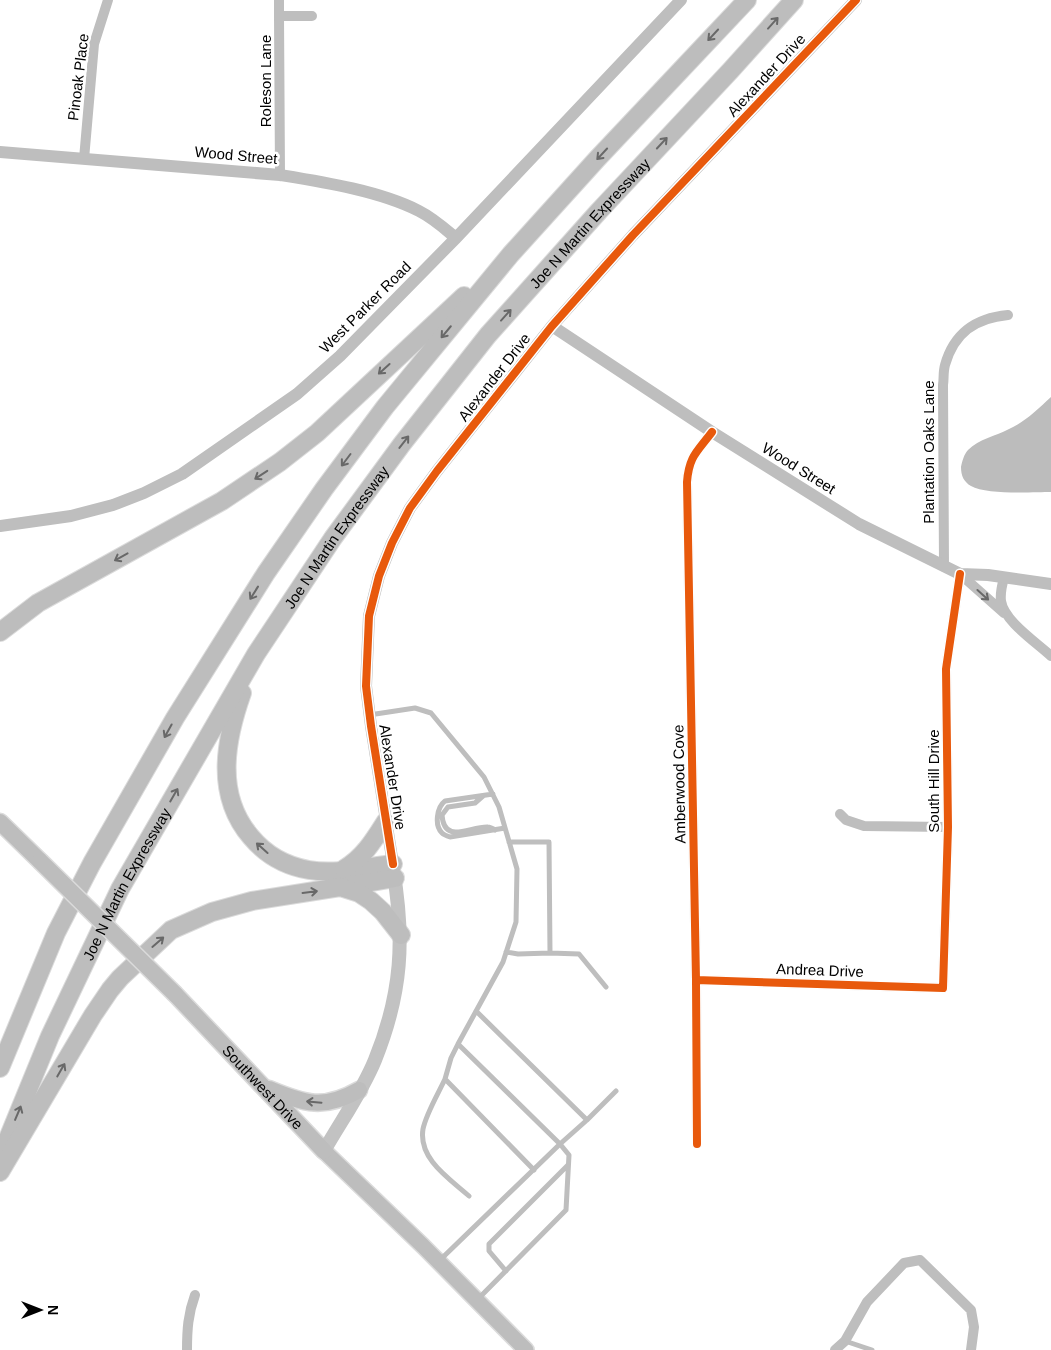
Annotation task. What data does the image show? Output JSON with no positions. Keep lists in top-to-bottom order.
{
  "streets": {
    "highway": ["Joe N Martin Expressway", "Southwest Drive"],
    "main road": ["Alexander Drive"],
    "street": [
      "Pinoak Place",
      "Roleson Lane",
      "Wood Street",
      "West Parker Road",
      "Plantation Oaks Lane",
      "South Hill Drive",
      "Amberwood Cove",
      "Andrea Drive"
    ]
  },
  "crossings": [
    ["Alexander Drive", "Wood Street"],
    ["Alexander Drive", "Southwest Drive"],
    ["Pinoak Place", "Wood Street"],
    ["Roleson Lane", "Wood Street"],
    ["Wood Street", "West Parker Road"],
    ["Wood Street", "Plantation Oaks Lane"],
    ["Wood Street", "South Hill Drive"],
    ["Wood Street", "Amberwood Cove"],
    ["South Hill Drive", "Andrea Drive"],
    ["Amberwood Cove", "Andrea Drive"]
  ],
  "north": "right"
}
